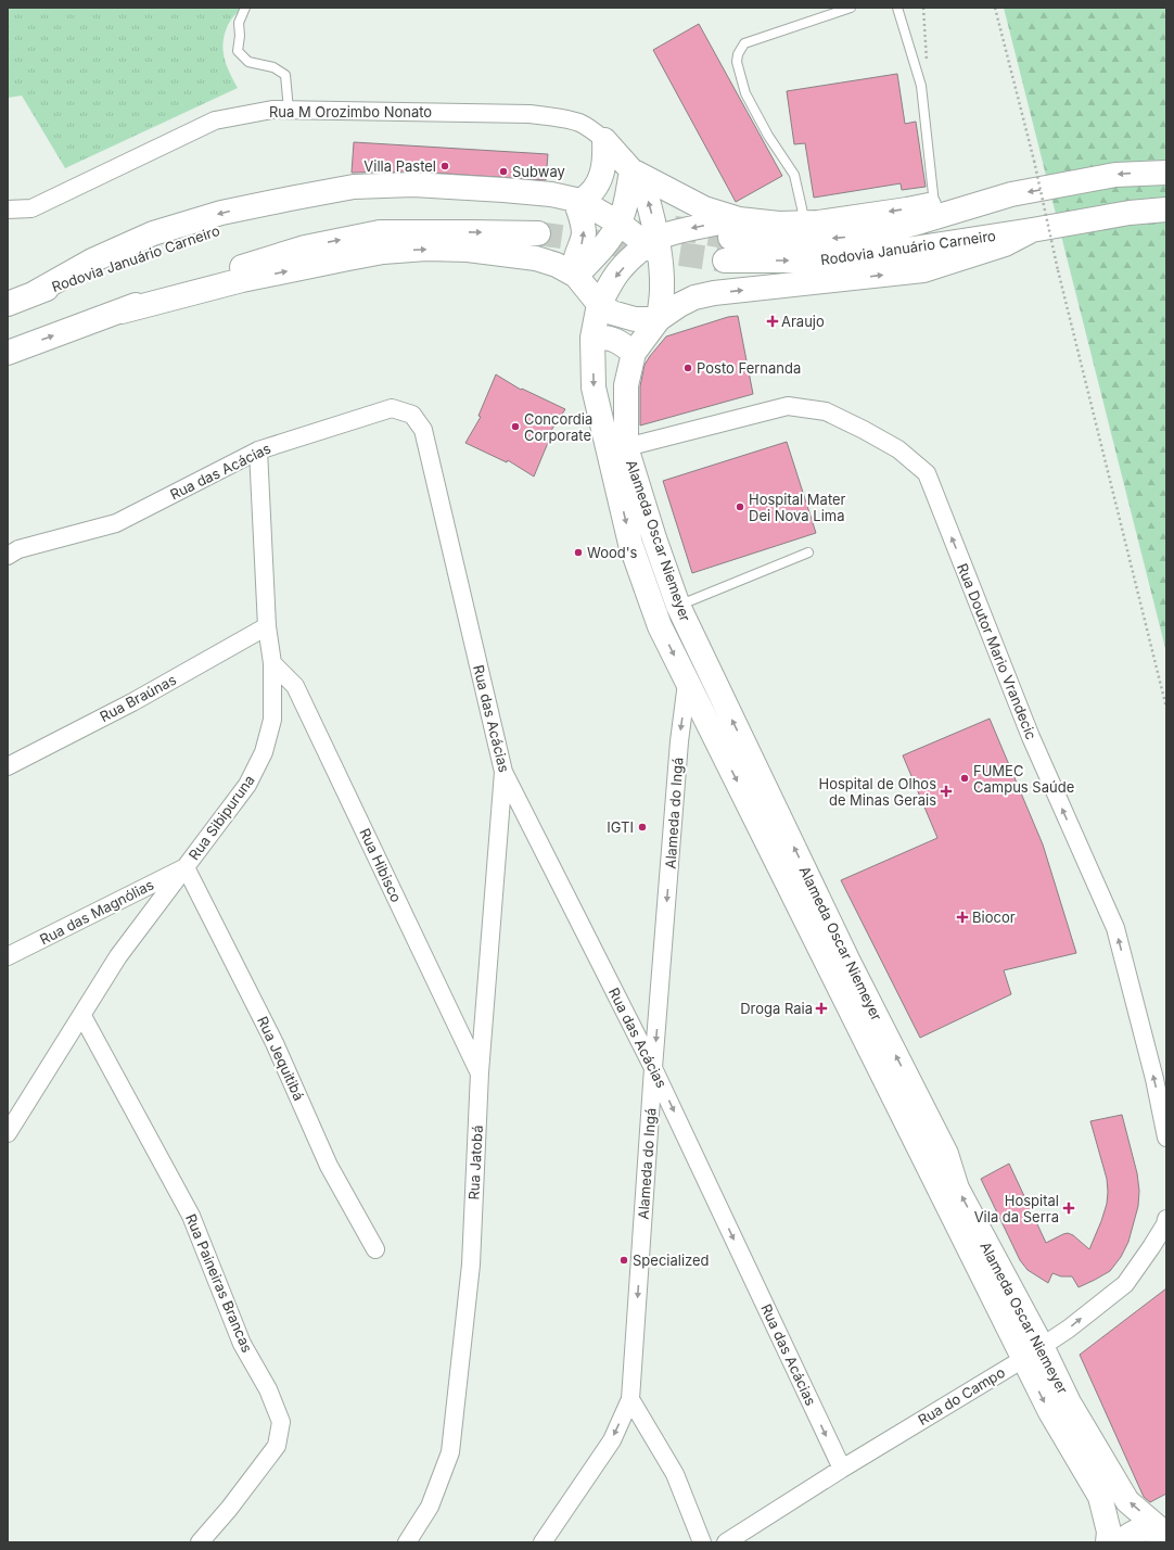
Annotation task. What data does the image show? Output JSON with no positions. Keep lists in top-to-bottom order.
{
  "streets": {
    "main road": ["Rodovia Januário Carneiro", "Alameda Oscar Niemeyer"],
    "street": [
      "Rua M Orozimbo Nonato",
      "Rua das Acácias",
      "Rua Doutor Mario Vrandecic",
      "Rua Braúnas",
      "Alameda do Ingá",
      "Rua Sibipuruna",
      "Rua Hibisco",
      "Rua das Magnólias",
      "Rua Jequitibá",
      "Rua Jatobá",
      "Rua Paineiras Brancas",
      "Rua do Campo"
    ]
  },
  "crossings": [
    ["Rua das Acácias", "Alameda do Ingá"],
    ["Rua das Acácias", "Rua Sibipuruna"],
    ["Rua das Acácias", "Rua Jatobá"],
    ["Rua das Acácias", "Rua do Campo"],
    ["Alameda Oscar Niemeyer", "Rua Doutor Mario Vrandecic"],
    ["Alameda Oscar Niemeyer", "Alameda do Ingá"],
    ["Alameda Oscar Niemeyer", "Rua do Campo"],
    ["Rua Braúnas", "Rua Sibipuruna"],
    ["Rua Sibipuruna", "Rua Hibisco"],
    ["Rua Sibipuruna", "Rua das Magnólias"],
    ["Rua Sibipuruna", "Rua Jequitibá"],
    ["Rua Sibipuruna", "Rua Paineiras Brancas"],
    ["Rua Hibisco", "Rua Jatobá"],
    ["Rua das Magnólias", "Rua Jequitibá"]
  ],
  "one_way": ["Rua Doutor Mario Vrandecic", "Alameda do Ingá"],
  "places": {
    "other": [
      "Villa Pastel",
      "Subway",
      "Posto Fernanda",
      "Concordia Corporate",
      "Hospital Mater Dei Nova Lima",
      "Wood's",
      "FUMEC Campus Saúde",
      "IGTI",
      "Specialized"
    ],
    "health": [
      "Araujo",
      "Hospital de Olhos de Minas Gerais",
      "Biocor",
      "Droga Raia",
      "Hospital Vila da Serra"
    ]
  }
}
